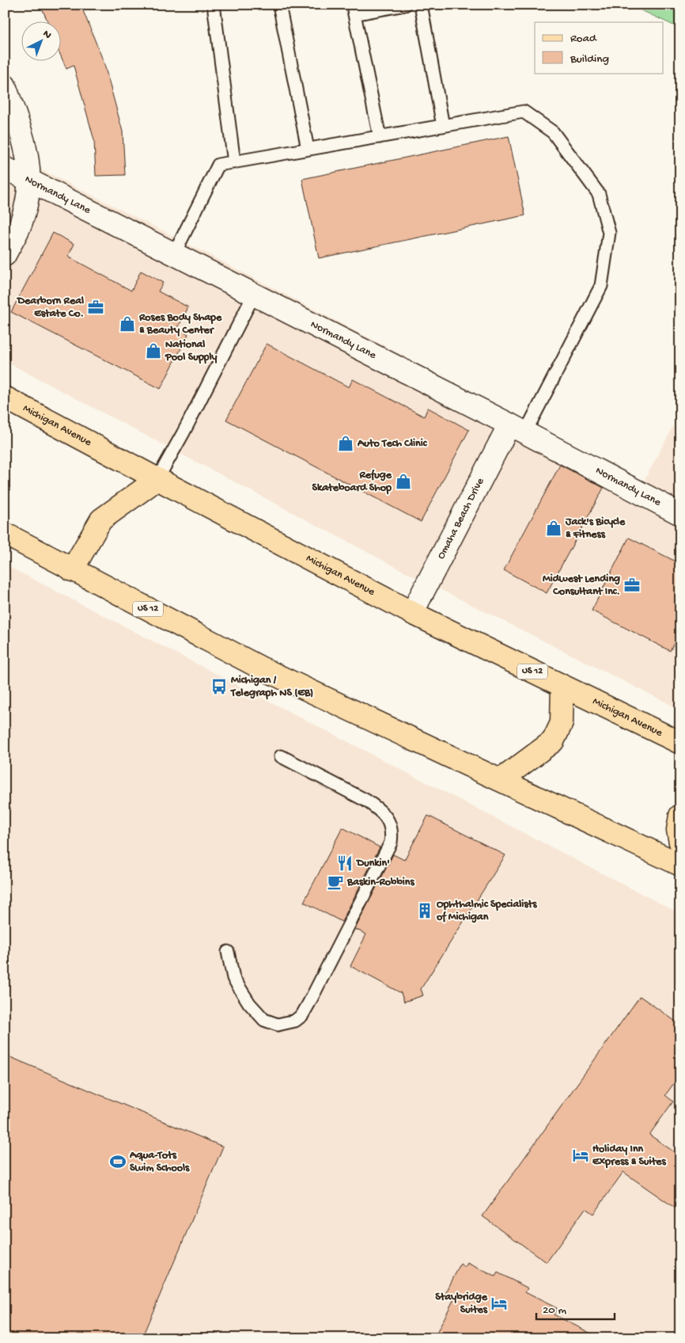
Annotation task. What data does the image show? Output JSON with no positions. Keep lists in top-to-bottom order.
{
  "streets": {
    "main road": ["Michigan Avenue", "US 12"],
    "street": ["Normandy Lane", "Omaha Beach Drive"]
  },
  "crossings": [
    ["Normandy Lane", "Omaha Beach Drive"],
    ["Michigan Avenue", "Omaha Beach Drive"]
  ],
  "places": {
    "office": ["Dearborn Real Estate Co.", "Midwest Lending Consultant Inc."],
    "shop": [
      "Roses Body Shape & Beauty Center",
      "National Pool Supply",
      "Auto Tech Clinic",
      "Refuge Skateboard Shop",
      "Jack's Bicycle & Fitness"
    ],
    "bus stop": ["Michigan / Telegraph NS (EB)"],
    "restaurant": ["Dunkin'"],
    "cafe": ["Baskin-Robbins"],
    "building": ["Ophthalmic Specialists of Michigan"],
    "hotel": ["Holiday Inn Express & Suites", "Staybridge Suites"],
    "sports": ["Aqua-Tots Swim Schools"]
  },
  "legend": ["Road", "Building"],
  "scale_bar": "20 m",
  "north": "top right"
}
